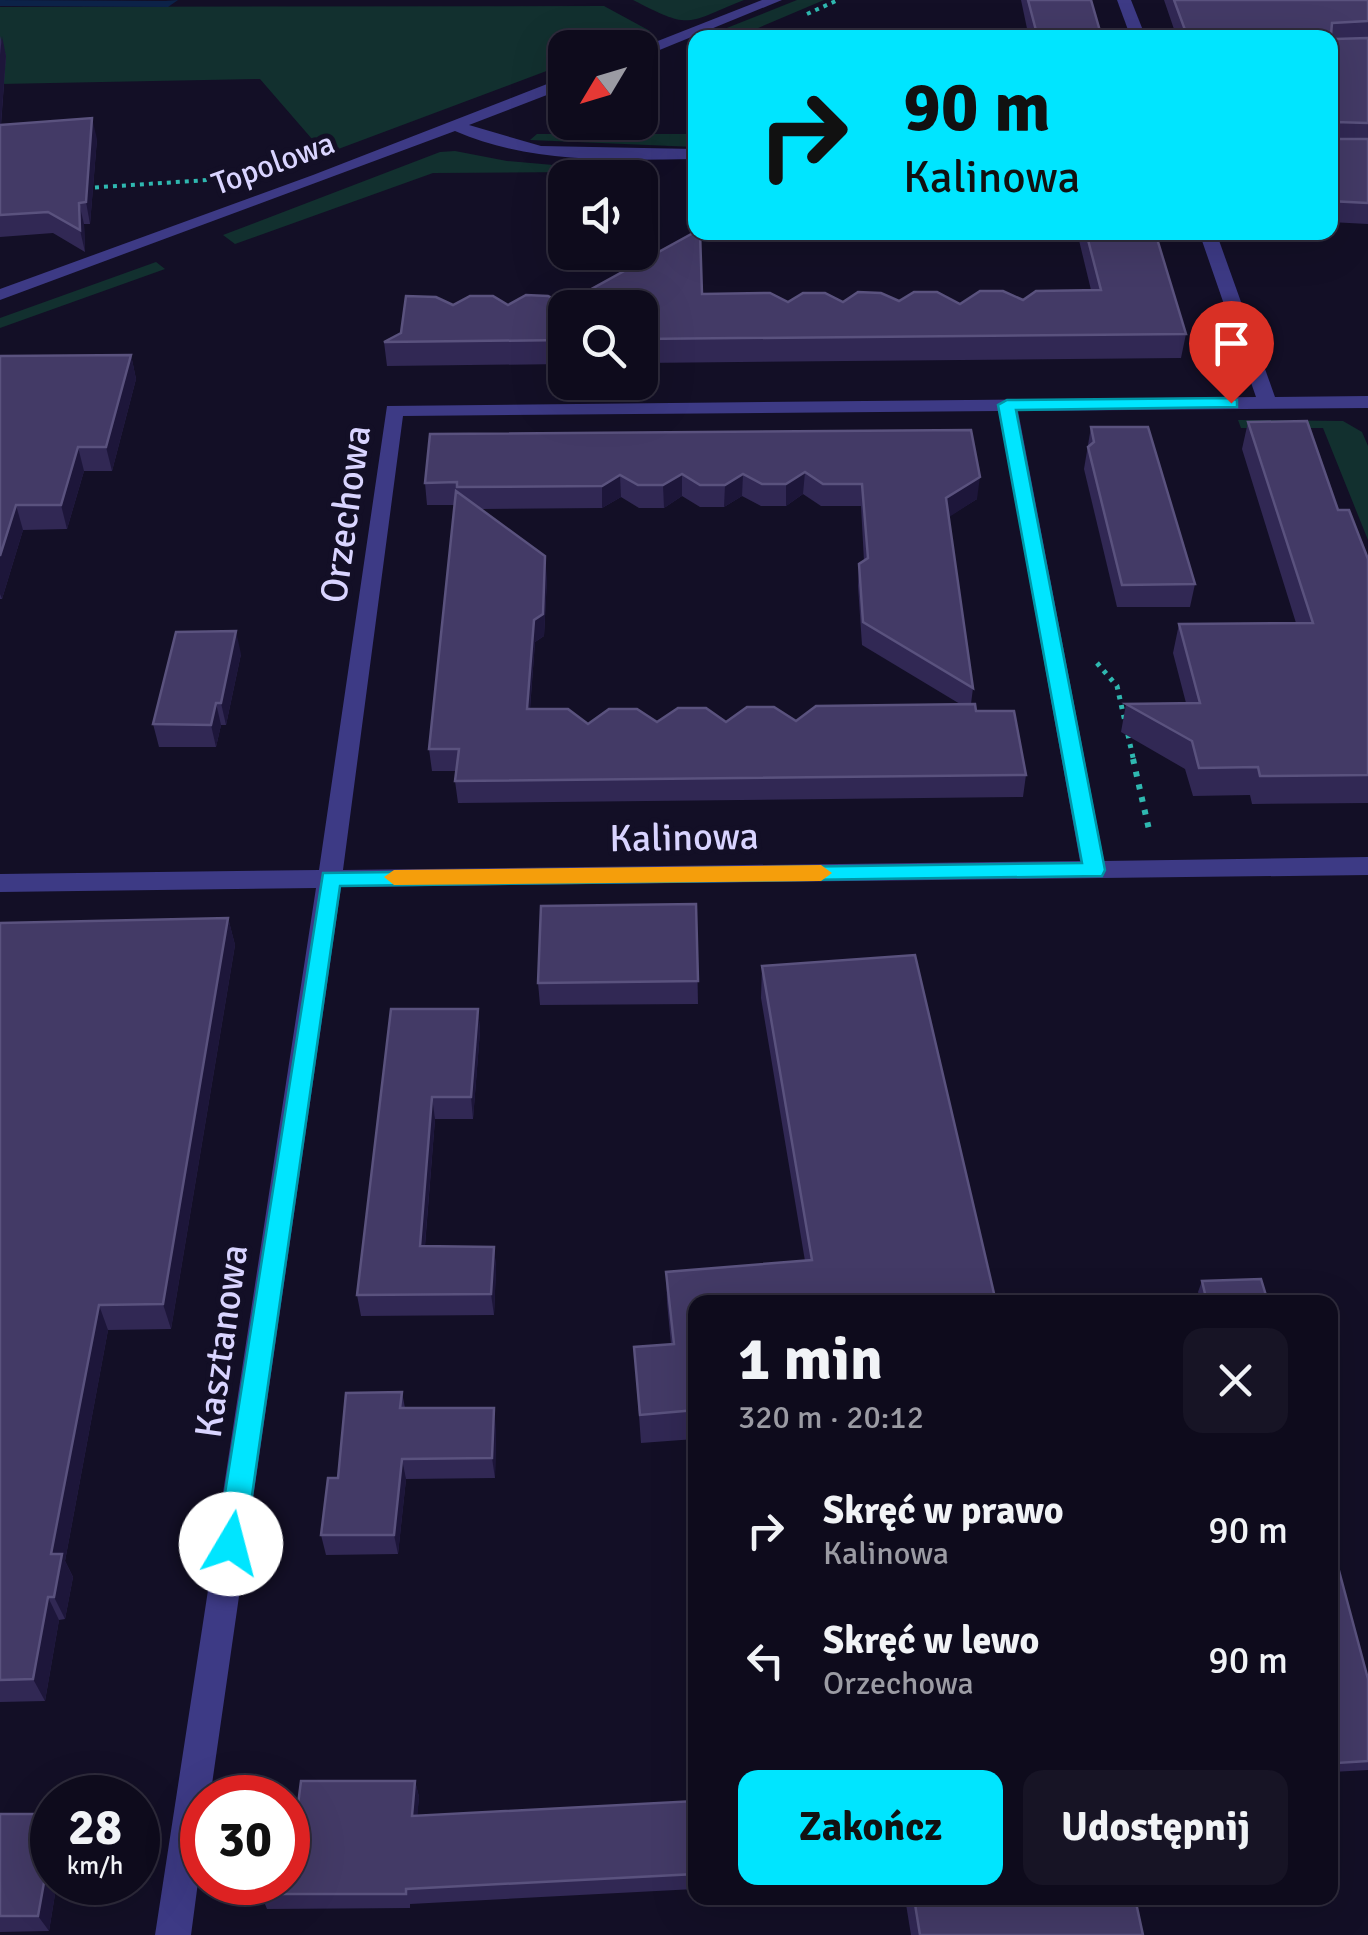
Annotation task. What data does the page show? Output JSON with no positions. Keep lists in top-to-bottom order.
{
  "streets": {
    "street": [
      "Topolowa",
      "Orzechowa",
      "Kalinowa",
      "Kasztanowa"
    ]
  },
  "crossings": [
    ["Orzechowa", "Kalinowa"],
    ["Orzechowa", "Kasztanowa"],
    ["Kalinowa", "Kasztanowa"]
  ],
  "north": "bottom left",
  "page": {
    "turn": ["90 m", "Kalinowa"],
    "heading": ["1 min", "320 m · 20:12"],
    "list": [
      {
        "name": "Skręć w prawo",
        "note": "Kalinowa",
        "value": "90 m"
      },
      {
        "name": "Skręć w lewo",
        "note": "Orzechowa",
        "value": "90 m"
      }
    ],
    "buttons": ["Zakończ", "Udostępnij"],
    "speed": "28 km/h",
    "limit": "30"
  }
}
